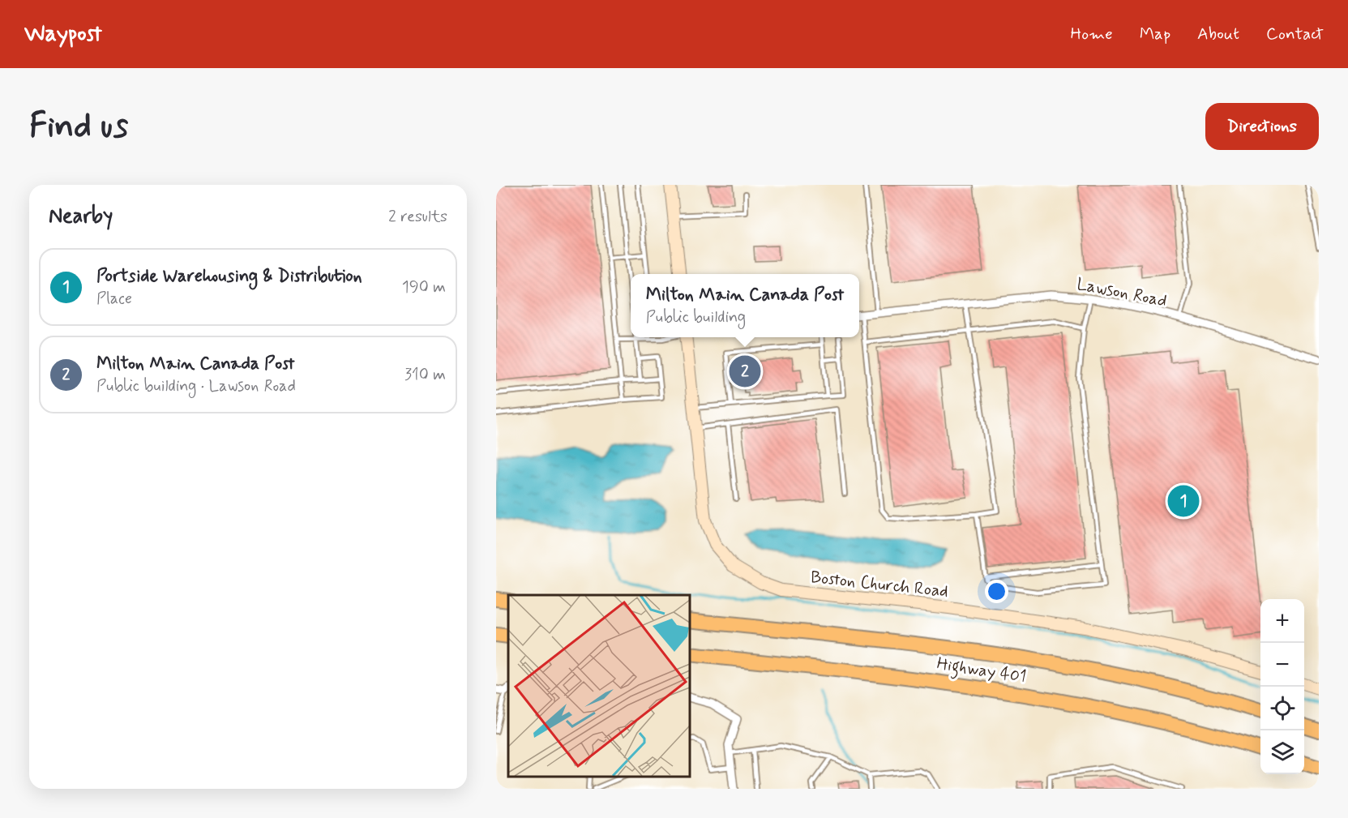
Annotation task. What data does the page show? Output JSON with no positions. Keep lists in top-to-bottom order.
{
  "streets": {
    "highway": ["Highway 401"],
    "street": ["Lawson Road", "Boston Church Road"]
  },
  "page": {
    "header": "Waypost",
    "nav": [
      "Home",
      "Map",
      "About",
      "Contact"
    ],
    "buttons": "Directions",
    "title": "Find us",
    "heading": ["Nearby", "2 results"],
    "list": [
      {
        "mark": "1",
        "name": "Portside Warehousing & Distribution",
        "note": "Place",
        "value": "190 m"
      },
      {
        "mark": "2",
        "name": "Milton Main Canada Post",
        "note": "Public building · Lawson Road",
        "value": "310 m"
      }
    ],
    "popup": ["Milton Main Canada Post", "Public building"],
    "pins": ["2", "1"],
    "map_buttons": ["+", "−"]
  }
}
